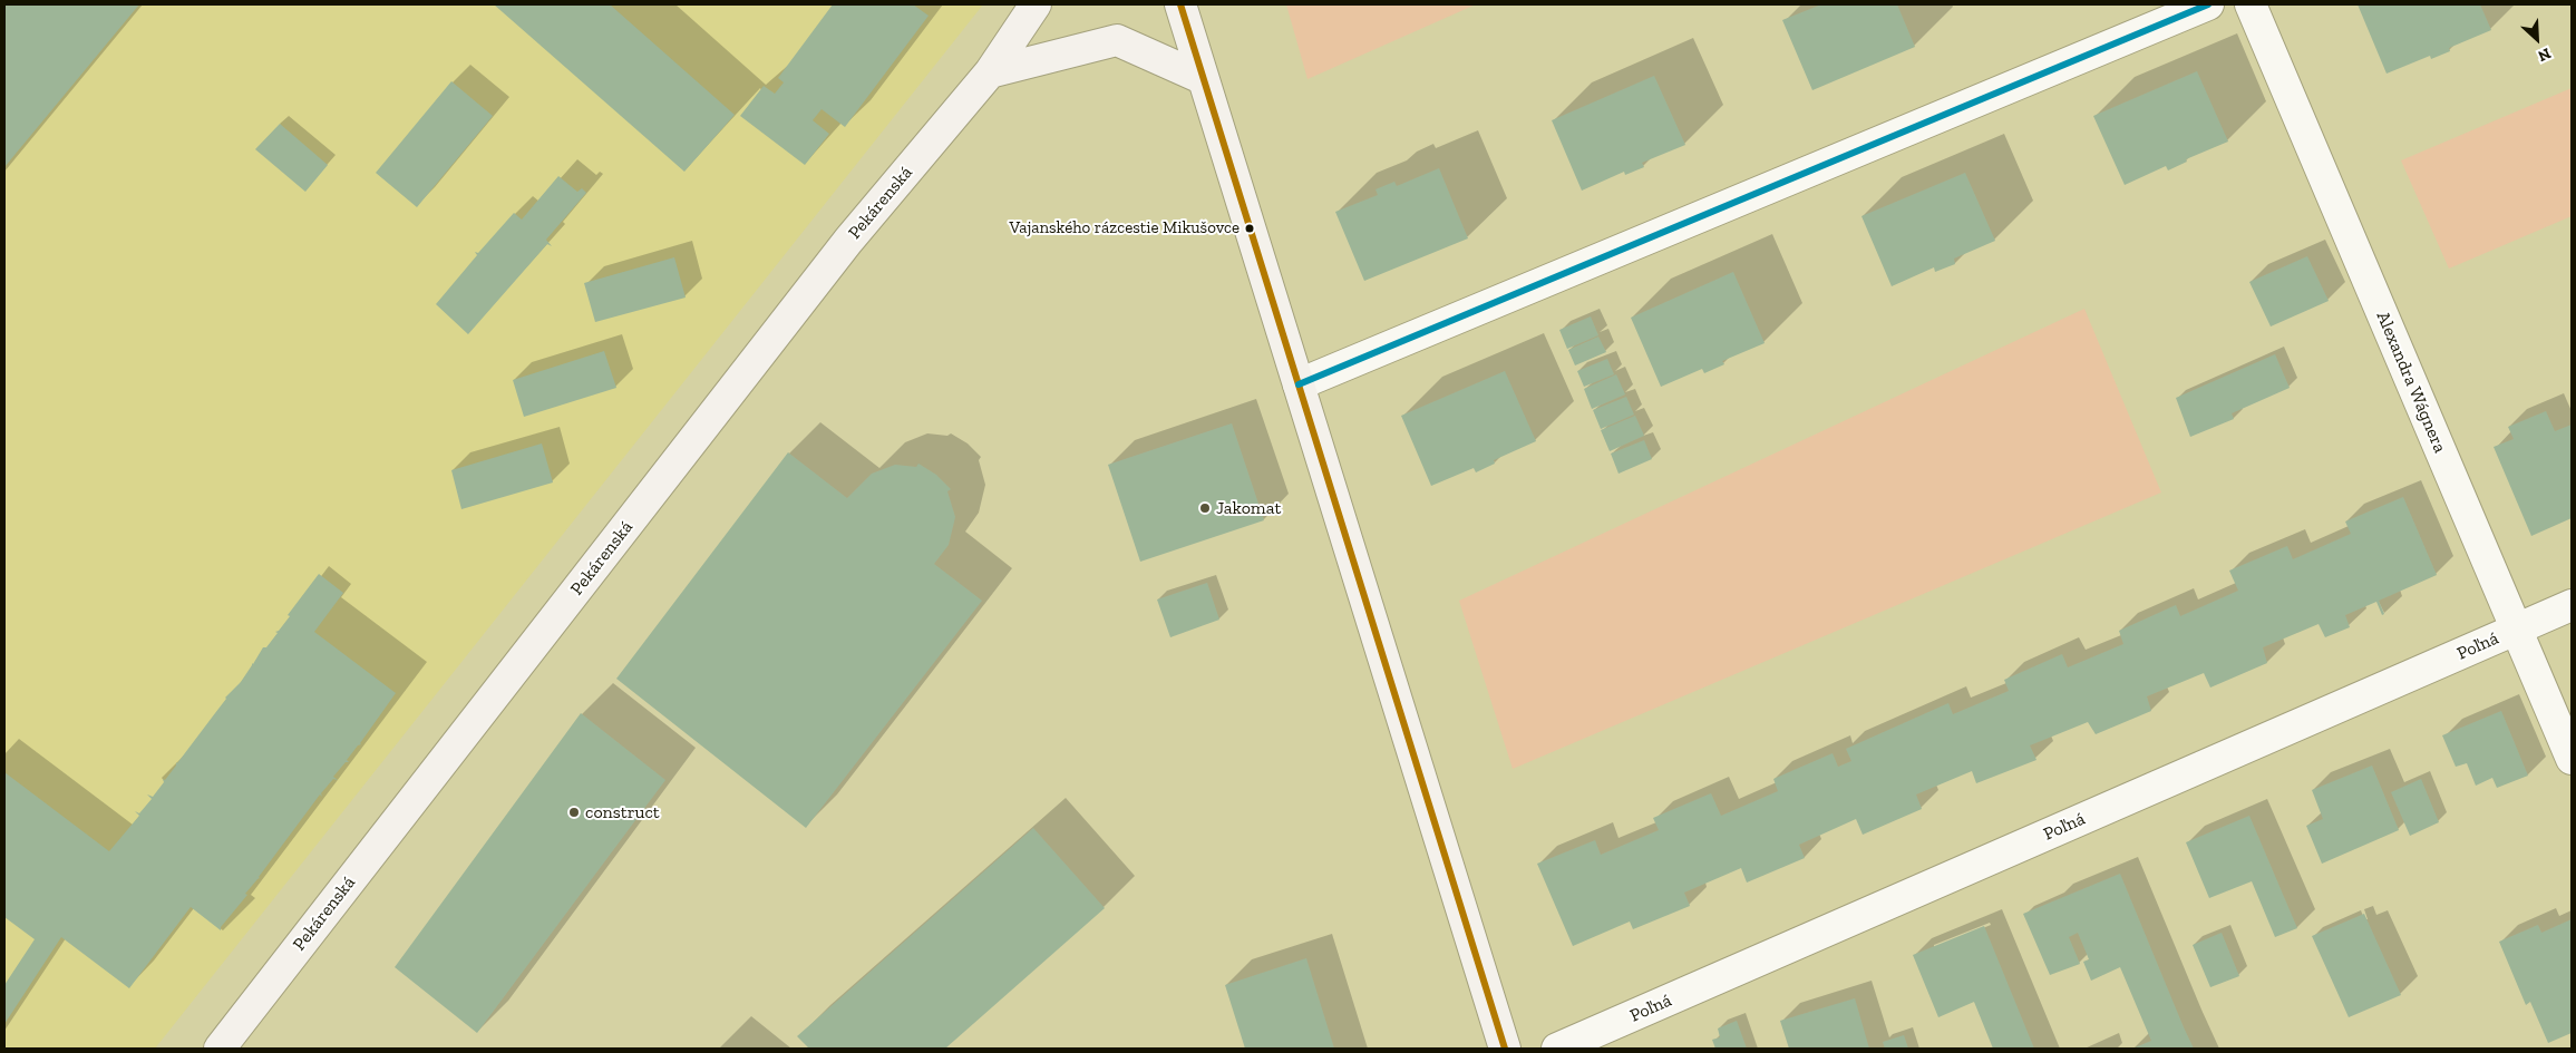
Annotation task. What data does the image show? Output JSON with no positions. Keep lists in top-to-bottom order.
{
  "streets": {
    "street": ["Pekárenská", "Alexandra Wágnera", "Poľná"]
  },
  "crossings": [
    ["Alexandra Wágnera", "Poľná"]
  ],
  "places": ["Vajanského rázcestie Mikušovce", "Jakomat", "construct"],
  "north": "bottom right"
}
